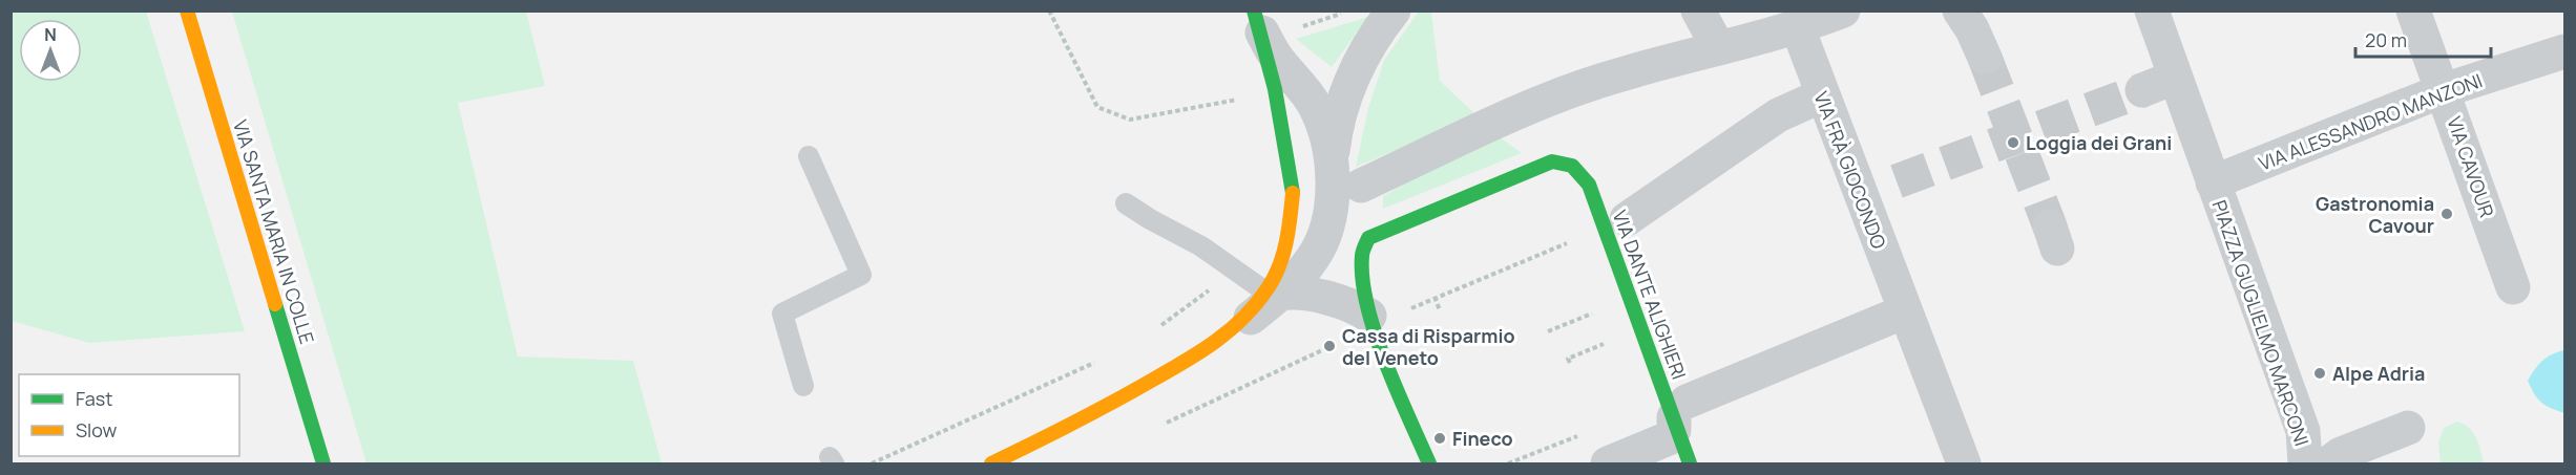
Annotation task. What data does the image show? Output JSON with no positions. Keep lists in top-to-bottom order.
{
  "streets": {
    "street": [
      "VIA ALESSANDRO MANZONI",
      "VIA CAVOUR",
      "VIA FRÀ GIOCONDO",
      "VIA SANTA MARIA IN COLLE",
      "VIA DANTE ALIGHIERI",
      "PIAZZA GUGLIELMO MARCONI"
    ]
  },
  "crossings": [
    ["VIA ALESSANDRO MANZONI", "VIA CAVOUR"],
    ["VIA ALESSANDRO MANZONI", "PIAZZA GUGLIELMO MARCONI"]
  ],
  "places": [
    "Loggia dei Grani",
    "Gastronomia Cavour",
    "Cassa di Risparmio del Veneto",
    "Alpe Adria",
    "Fineco"
  ],
  "legend": ["Fast", "Slow"],
  "scale_bar": "20 m",
  "north": "top"
}
